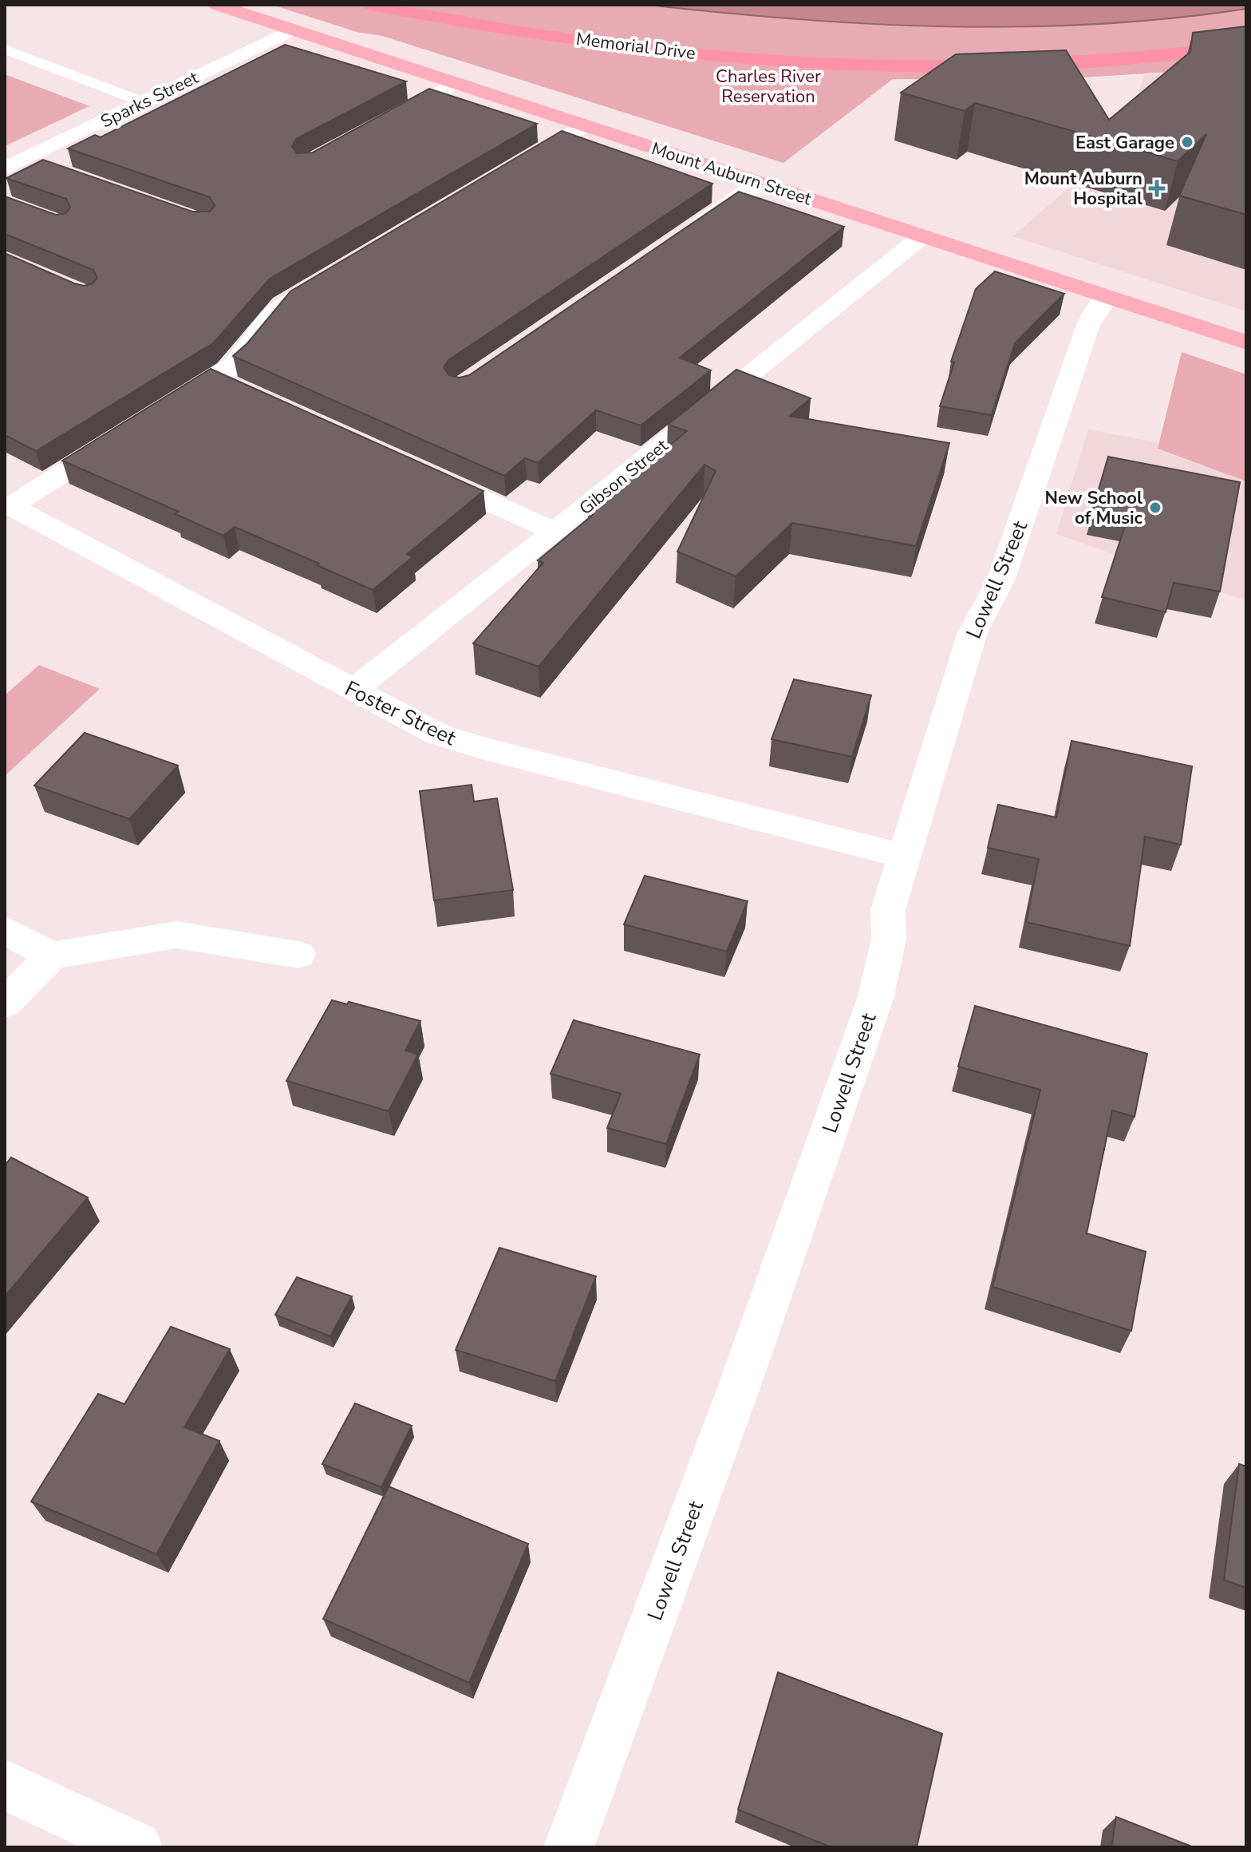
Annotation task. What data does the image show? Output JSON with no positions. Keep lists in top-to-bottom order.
{
  "streets": {
    "highway": ["Memorial Drive"],
    "main road": ["Mount Auburn Street"],
    "street": [
      "Sparks Street",
      "Gibson Street",
      "Lowell Street",
      "Foster Street"
    ]
  },
  "crossings": [
    ["Sparks Street", "Mount Auburn Street"],
    ["Mount Auburn Street", "Gibson Street"],
    ["Mount Auburn Street", "Lowell Street"],
    ["Gibson Street", "Foster Street"],
    ["Lowell Street", "Foster Street"]
  ],
  "parks": ["Charles River Reservation"],
  "places": {
    "other": ["East Garage", "New School of Music"],
    "health": ["Mount Auburn Hospital"]
  }
}
